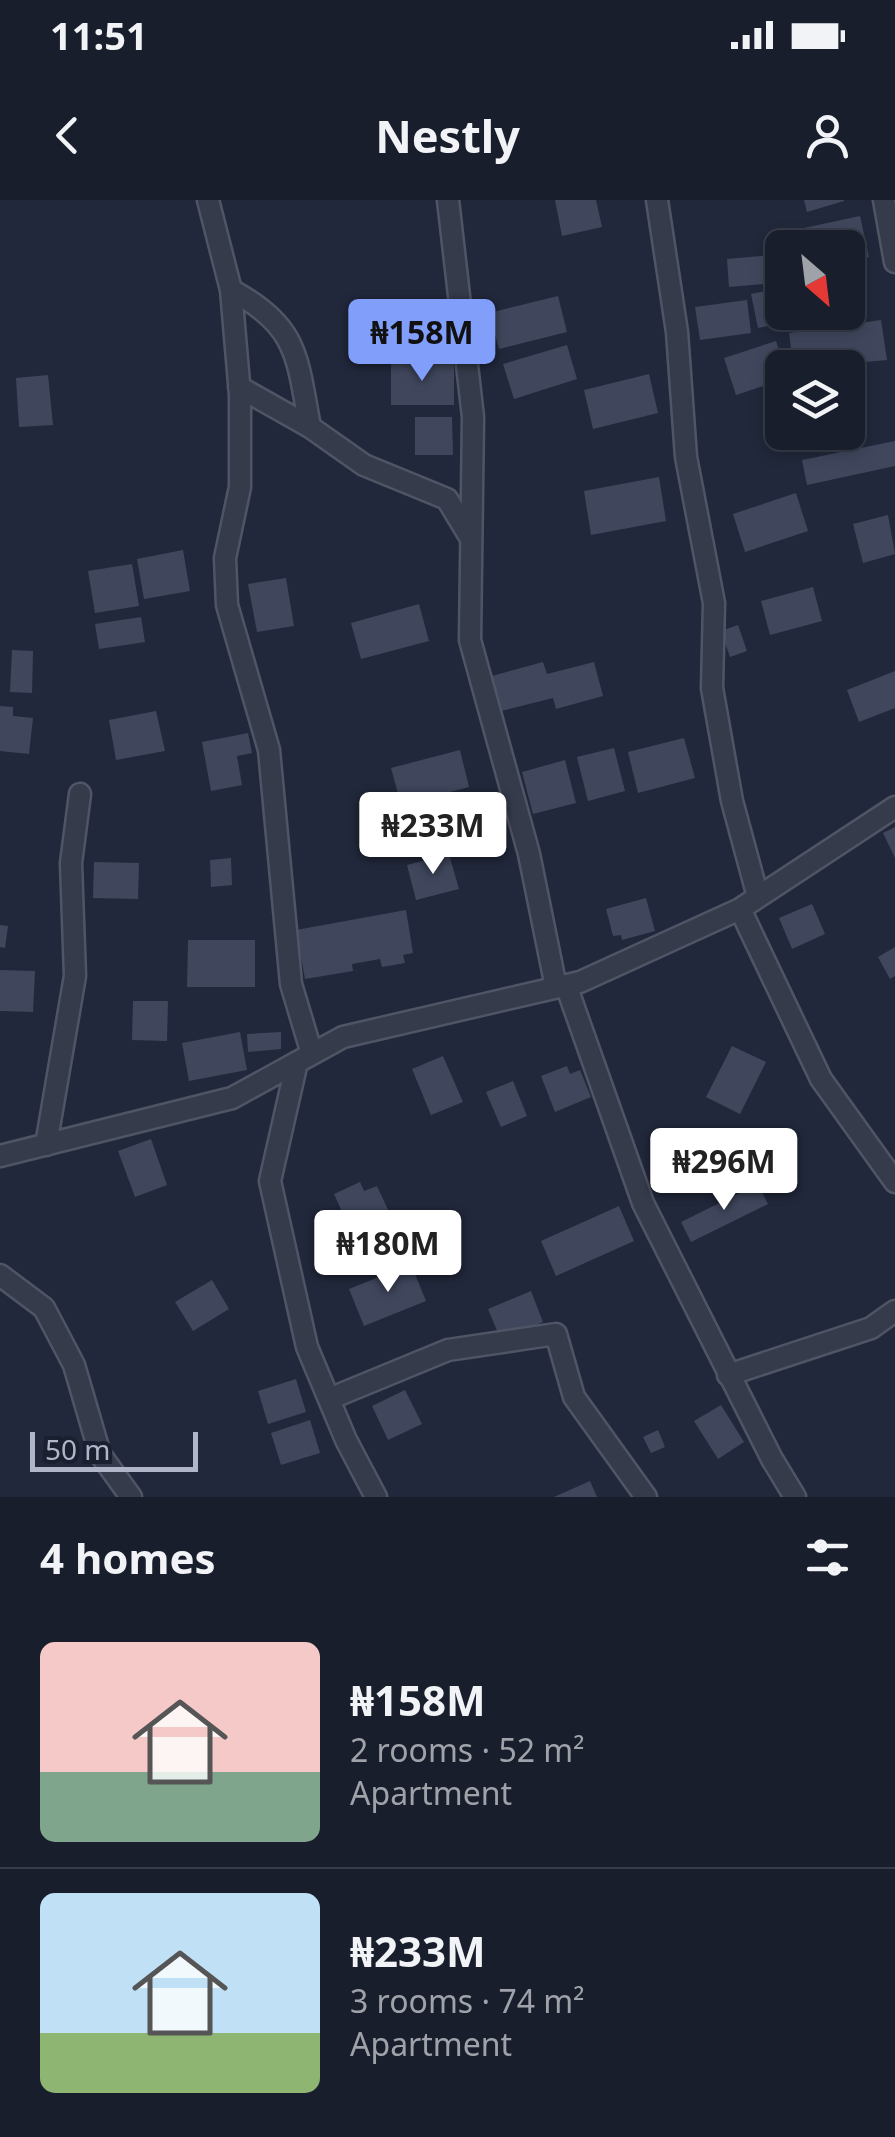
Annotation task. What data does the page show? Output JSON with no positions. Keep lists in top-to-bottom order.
{
  "scale_bar": "50 m",
  "north": "bottom right",
  "page": {
    "status": "11:51",
    "header": "Nestly",
    "price": [
      "₦158M",
      "₦233M",
      "₦296M",
      "₦180M"
    ],
    "scale": "50 m",
    "heading": "4 homes",
    "list": [
      {
        "name": "₦158M",
        "note": "2 rooms · 52 m² · Apartment"
      },
      {
        "name": "₦233M",
        "note": "3 rooms · 74 m² · Apartment"
      }
    ]
  }
}
